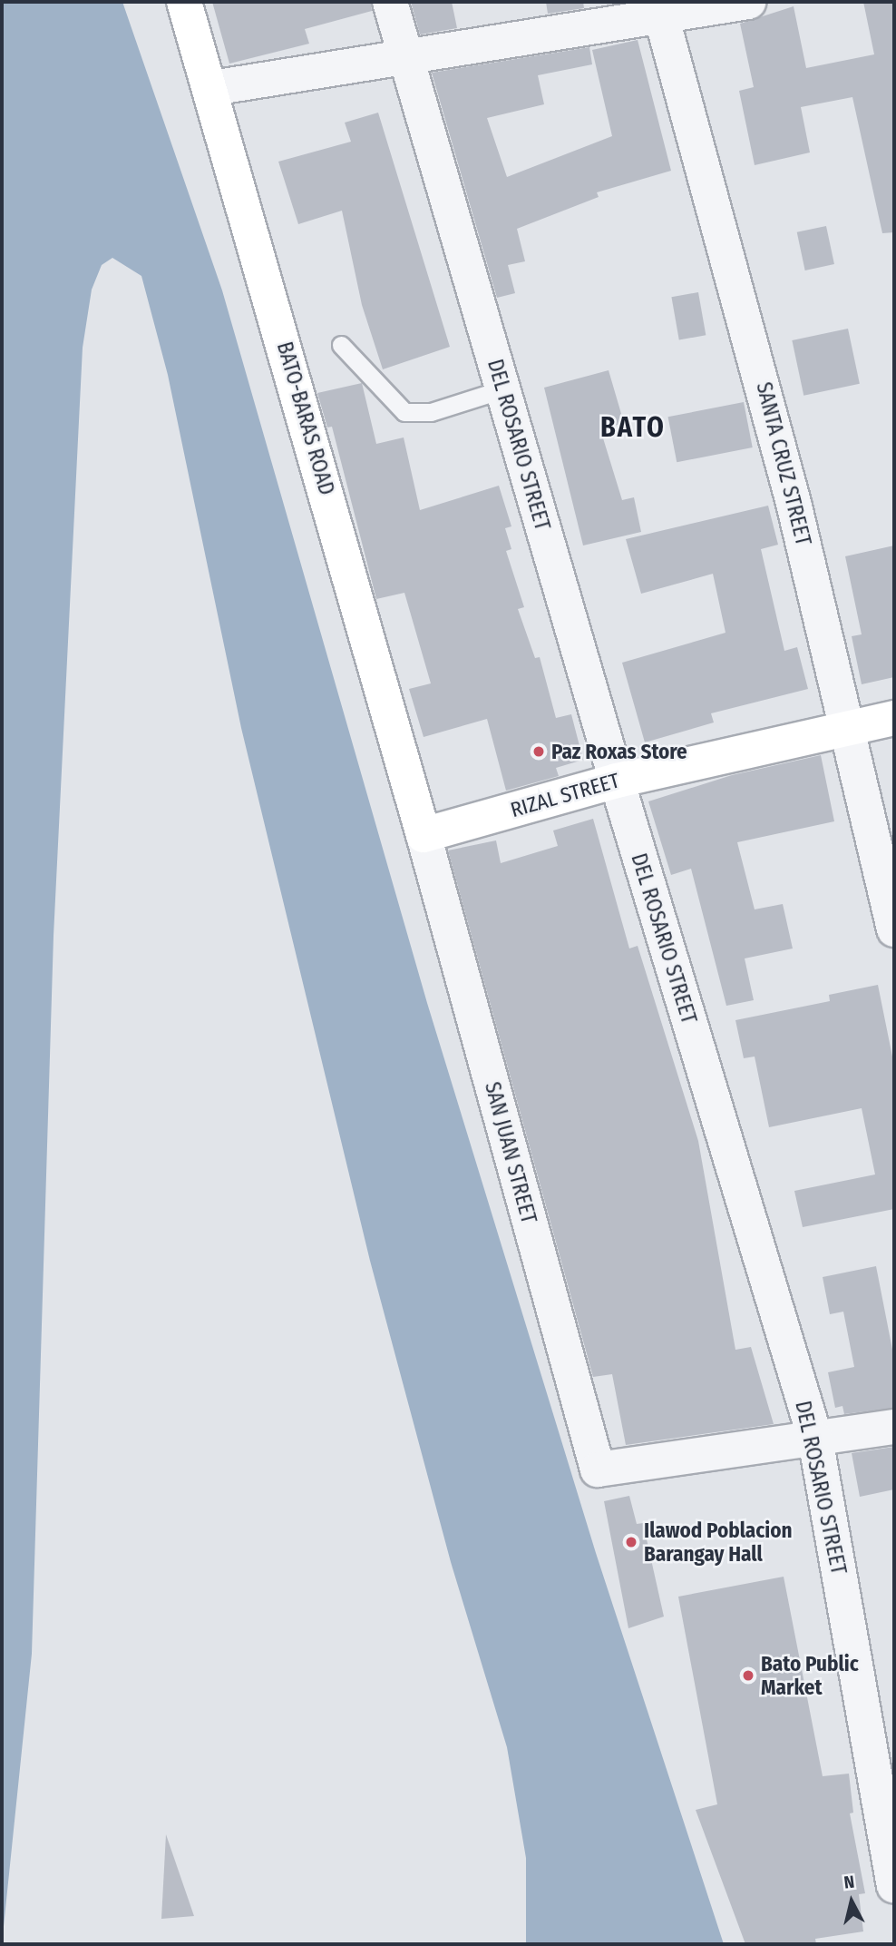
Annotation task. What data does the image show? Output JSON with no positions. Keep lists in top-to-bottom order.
{
  "streets": {
    "main road": ["BATO-BARAS ROAD", "RIZAL STREET"],
    "street": ["DEL ROSARIO STREET", "SANTA CRUZ STREET", "SAN JUAN STREET"]
  },
  "crossings": [
    ["BATO-BARAS ROAD", "RIZAL STREET"],
    ["BATO-BARAS ROAD", "SAN JUAN STREET"],
    ["DEL ROSARIO STREET", "RIZAL STREET"],
    ["DEL ROSARIO STREET", "SAN JUAN STREET"],
    ["SANTA CRUZ STREET", "RIZAL STREET"],
    ["RIZAL STREET", "SAN JUAN STREET"]
  ],
  "districts": ["BATO"],
  "places": ["Paz Roxas Store", "Ilawod Poblacion Barangay Hall", "Bato Public Market"],
  "north": "top"
}
